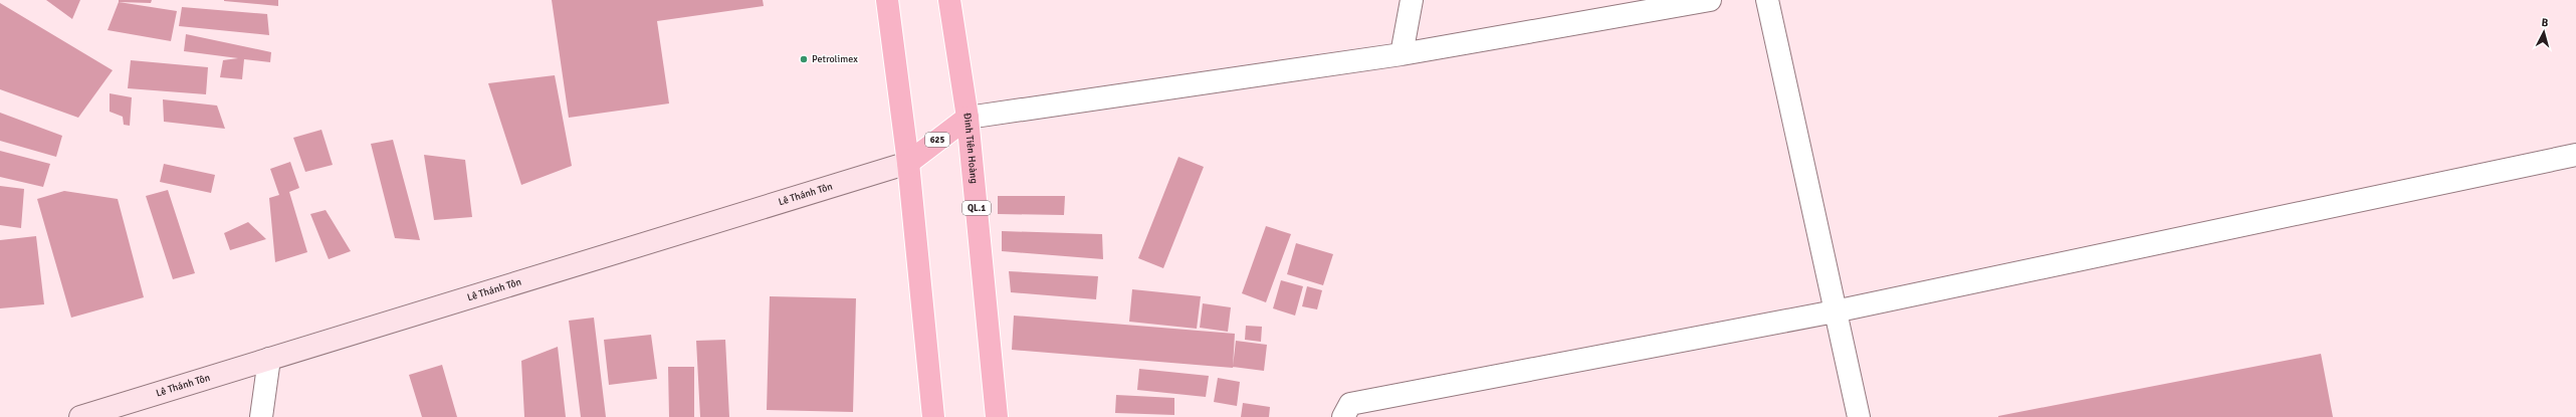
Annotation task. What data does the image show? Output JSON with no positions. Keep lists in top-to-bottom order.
{
  "streets": {
    "highway": ["625", "Đinh Tiên Hoàng", "QL.1"],
    "main road": ["Lê Thánh Tôn"]
  },
  "crossings": [
    ["625", "Đinh Tiên Hoàng"],
    ["625", "Lê Thánh Tôn"]
  ],
  "places": ["Petrolimex"],
  "north": "top"
}
